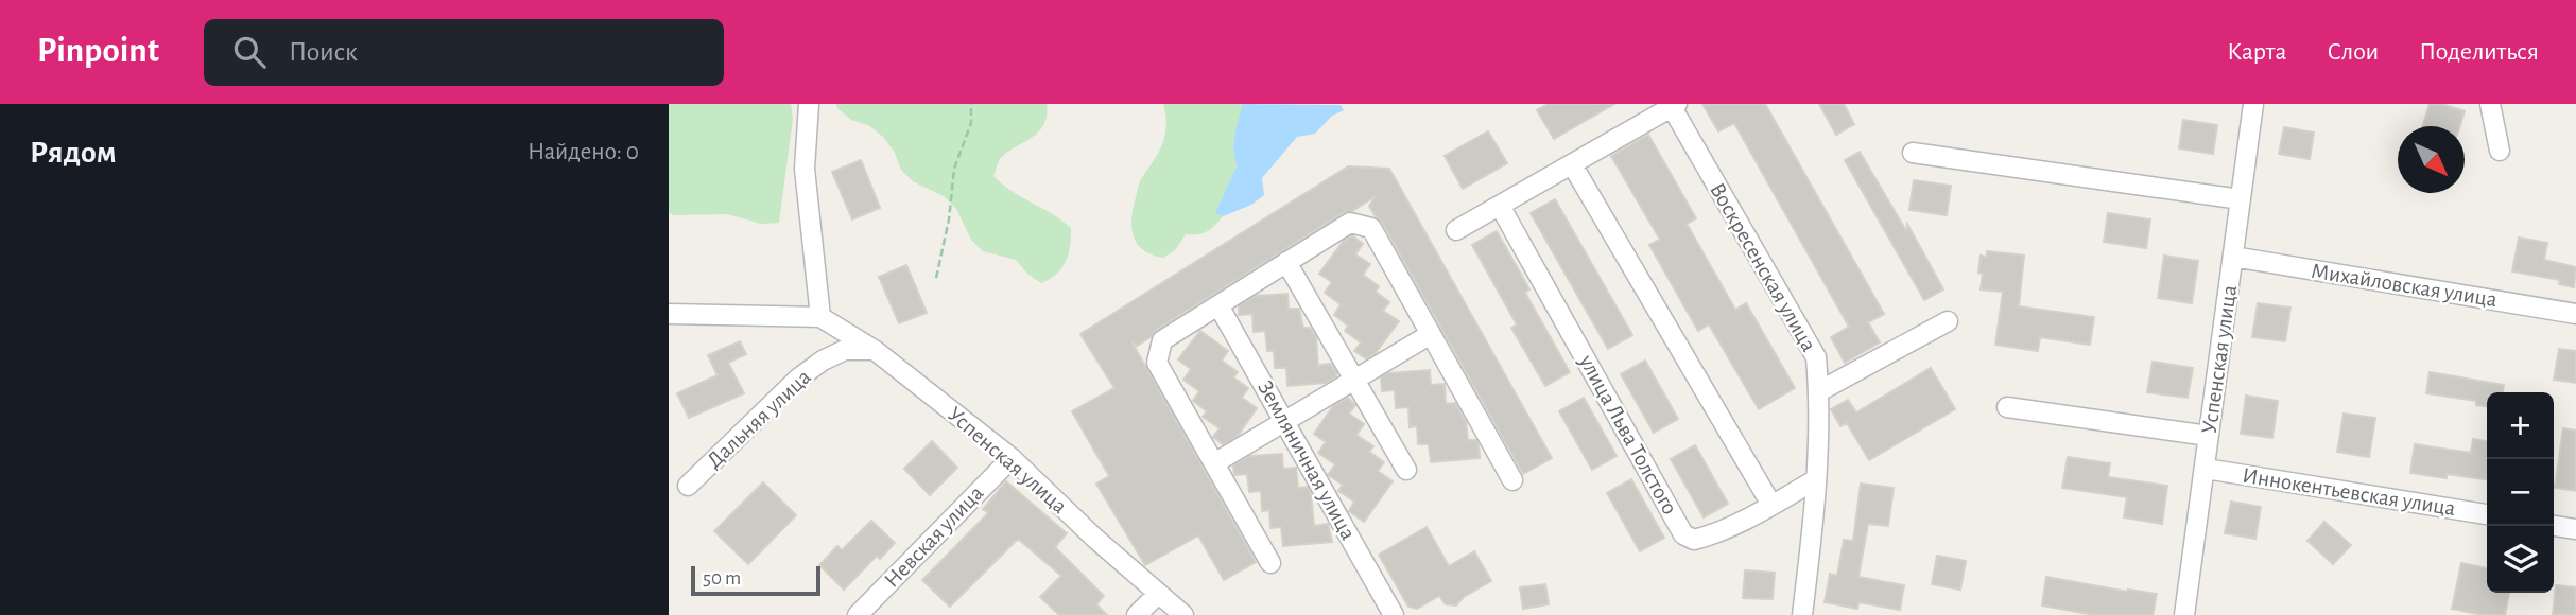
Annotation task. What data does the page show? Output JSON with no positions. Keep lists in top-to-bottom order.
{
  "streets": {
    "street": [
      "Воскресенская улица",
      "Михайловская улица",
      "Успенская улица",
      "Дальняя улица",
      "улица Льва Толстого",
      "Земляничная улица",
      "Иннокентьевская улица",
      "Невская улица"
    ]
  },
  "crossings": [
    ["Воскресенская улица", "улица Льва Толстого"],
    ["Михайловская улица", "Успенская улица"],
    ["Успенская улица", "Дальняя улица"],
    ["Успенская улица", "Иннокентьевская улица"],
    ["Успенская улица", "Невская улица"]
  ],
  "scale_bar": "50 m",
  "north": "bottom right",
  "page": {
    "header": "Pinpoint",
    "search": "Поиск",
    "nav": ["Карта", "Слои", "Поделиться"],
    "heading": ["Рядом", "Найдено: 0"],
    "map_buttons": ["+", "−"],
    "scale": "50 m"
  }
}
